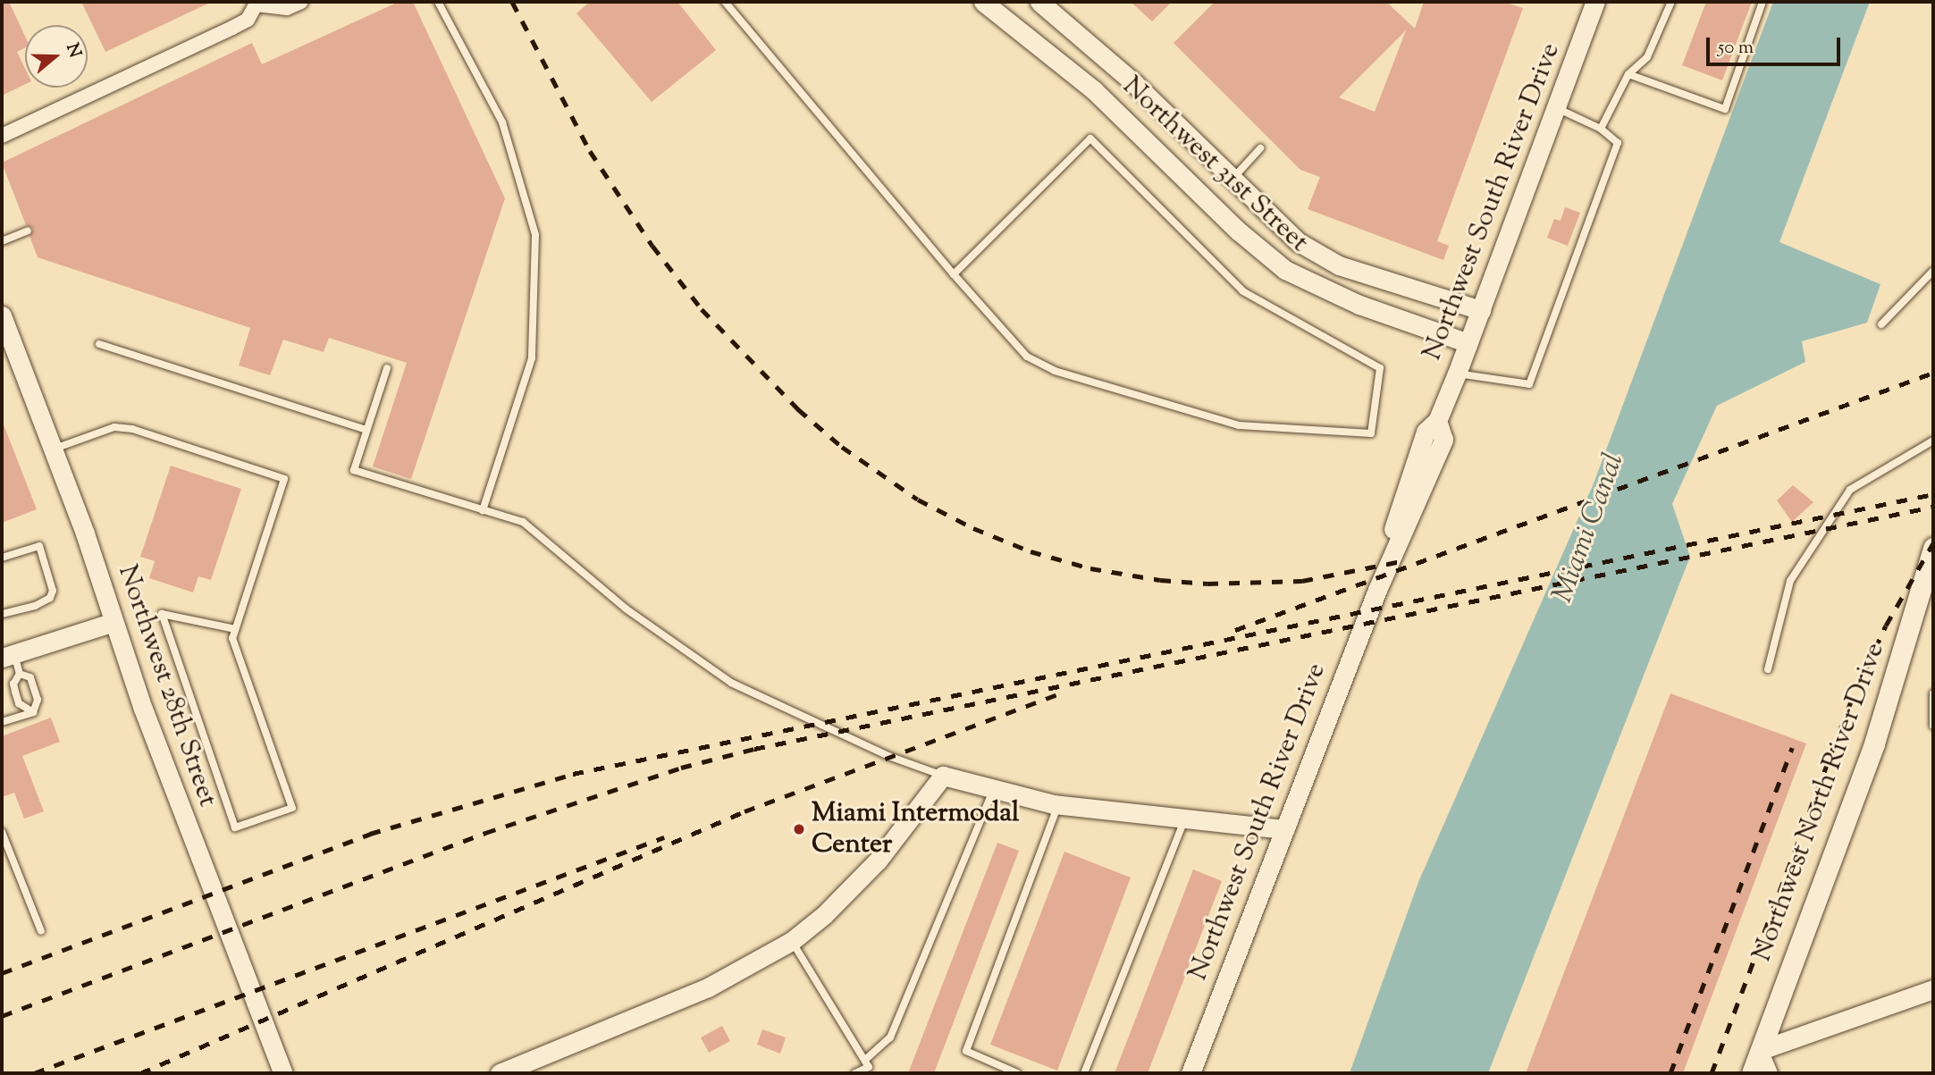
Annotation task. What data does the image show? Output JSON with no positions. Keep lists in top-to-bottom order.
{
  "streets": {
    "main road": ["Northwest North River Drive"],
    "street": ["Northwest 31st Street", "Northwest South River Drive", "Northwest 28th Street"]
  },
  "crossings": [
    ["Northwest 31st Street", "Northwest South River Drive"]
  ],
  "water": ["Miami Canal"],
  "places": ["Miami Intermodal Center"],
  "scale_bar": "50 m",
  "north": "right"
}
